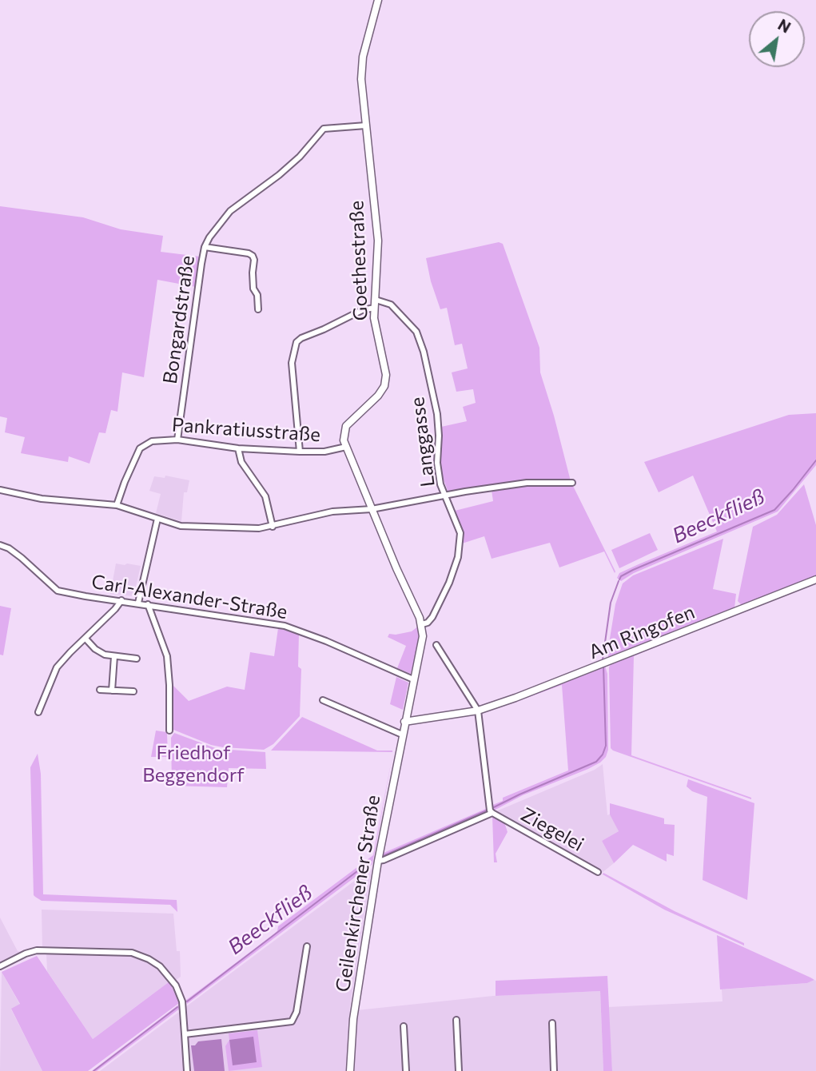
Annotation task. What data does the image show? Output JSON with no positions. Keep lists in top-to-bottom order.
{
  "streets": {
    "street": [
      "Goethestraße",
      "Bongardstraße",
      "Pankratiusstraße",
      "Langgasse",
      "Carl-Alexander-Straße",
      "Am Ringofen",
      "Ziegelei",
      "Geilenkirchener Straße"
    ]
  },
  "crossings": [
    ["Goethestraße", "Bongardstraße"],
    ["Goethestraße", "Pankratiusstraße"],
    ["Goethestraße", "Langgasse"],
    ["Bongardstraße", "Pankratiusstraße"],
    ["Am Ringofen", "Geilenkirchener Straße"]
  ],
  "water": ["Beeckfließ"],
  "parks": ["Friedhof Beggendorf"],
  "north": "top right"
}
